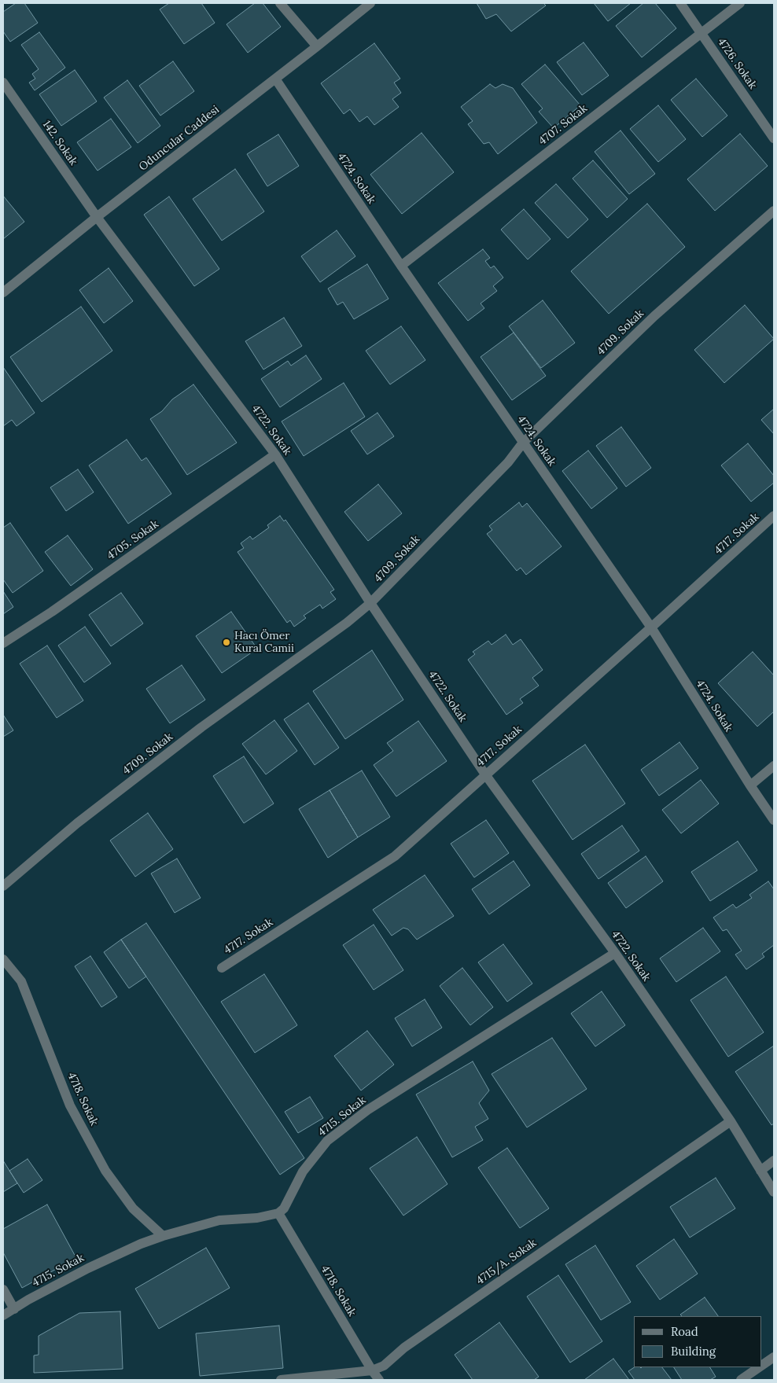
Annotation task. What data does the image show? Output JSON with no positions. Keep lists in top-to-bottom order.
{
  "streets": {
    "street": [
      "4726. Sokak",
      "4707. Sokak",
      "Oduncular Caddesi",
      "142. Sokak",
      "4724. Sokak",
      "4709. Sokak",
      "4722. Sokak",
      "4717. Sokak",
      "4705. Sokak",
      "4718. Sokak",
      "4715. Sokak",
      "4715/A. Sokak"
    ]
  },
  "crossings": [
    ["4726. Sokak", "4707. Sokak"],
    ["4707. Sokak", "4724. Sokak"],
    ["Oduncular Caddesi", "142. Sokak"],
    ["Oduncular Caddesi", "4724. Sokak"],
    ["Oduncular Caddesi", "4722. Sokak"],
    ["142. Sokak", "4722. Sokak"],
    ["4724. Sokak", "4709. Sokak"],
    ["4724. Sokak", "4717. Sokak"],
    ["4709. Sokak", "4722. Sokak"],
    ["4722. Sokak", "4717. Sokak"],
    ["4722. Sokak", "4705. Sokak"],
    ["4722. Sokak", "4715. Sokak"],
    ["4722. Sokak", "4715/A. Sokak"],
    ["4718. Sokak", "4715. Sokak"],
    ["4718. Sokak", "4715/A. Sokak"]
  ],
  "places": ["Hacı Ömer Kural Camii"],
  "legend": ["Road", "Building"]
}
